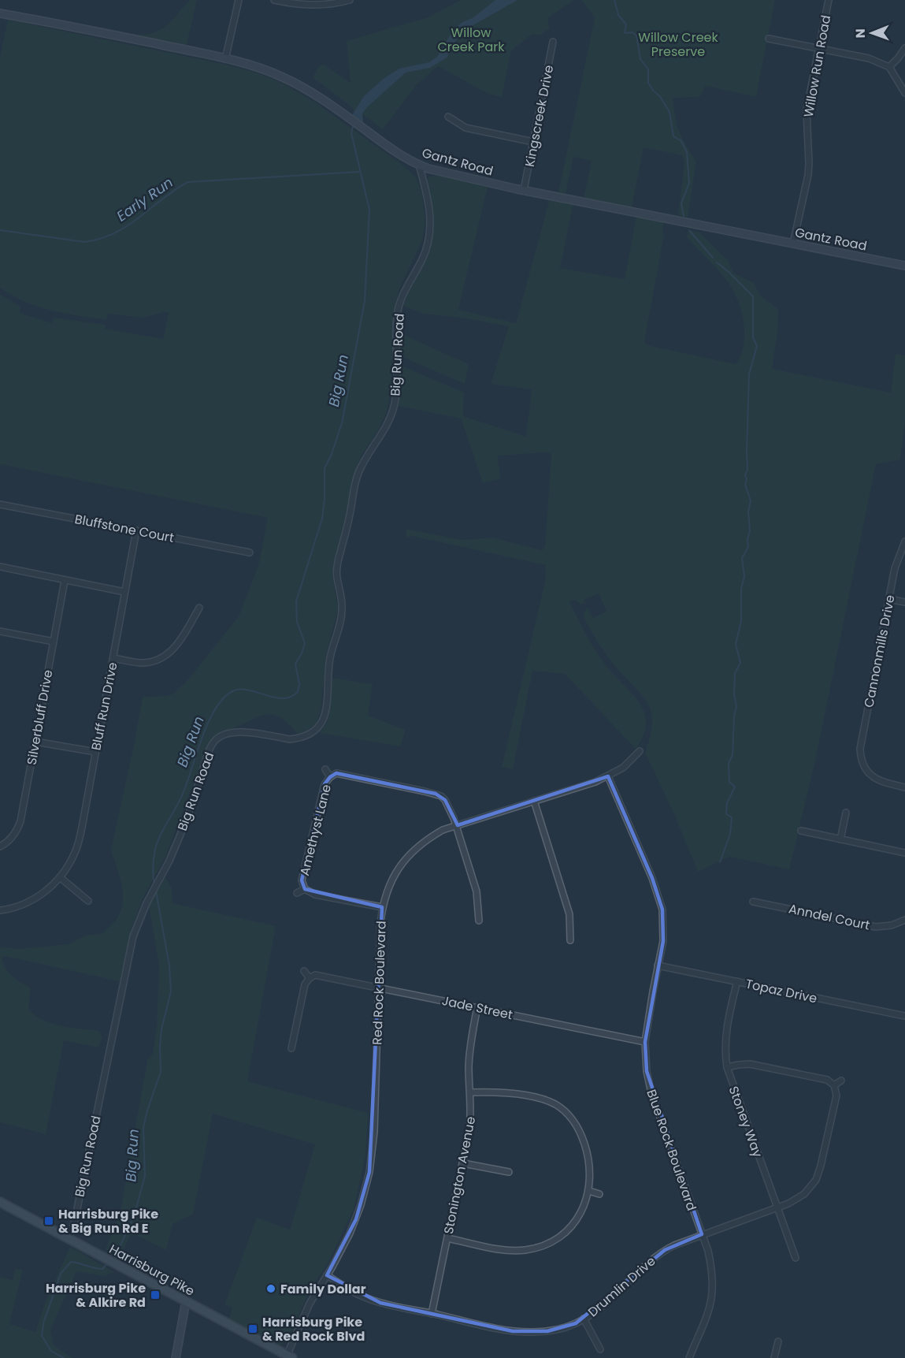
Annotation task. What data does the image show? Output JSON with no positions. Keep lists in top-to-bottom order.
{
  "streets": {
    "main road": ["Gantz Road", "Harrisburg Pike"],
    "street": [
      "Willow Run Road",
      "Kingscreek Drive",
      "Big Run Road",
      "Bluffstone Court",
      "Cannonmills Drive",
      "Bluff Run Drive",
      "Silverbluff Drive",
      "Amethyst Lane",
      "Anndel Court",
      "Red Rock Boulevard",
      "Topaz Drive",
      "Jade Street",
      "Stoney Way",
      "Blue Rock Boulevard",
      "Stonington Avenue",
      "Drumlin Drive"
    ]
  },
  "crossings": [
    ["Willow Run Road", "Gantz Road"],
    ["Kingscreek Drive", "Gantz Road"],
    ["Gantz Road", "Big Run Road"],
    ["Big Run Road", "Harrisburg Pike"],
    ["Bluffstone Court", "Bluff Run Drive"],
    ["Amethyst Lane", "Red Rock Boulevard"],
    ["Red Rock Boulevard", "Jade Street"],
    ["Red Rock Boulevard", "Blue Rock Boulevard"],
    ["Red Rock Boulevard", "Harrisburg Pike"],
    ["Red Rock Boulevard", "Drumlin Drive"],
    ["Topaz Drive", "Stoney Way"],
    ["Topaz Drive", "Blue Rock Boulevard"],
    ["Jade Street", "Blue Rock Boulevard"],
    ["Jade Street", "Stonington Avenue"],
    ["Stoney Way", "Drumlin Drive"],
    ["Blue Rock Boulevard", "Drumlin Drive"],
    ["Stonington Avenue", "Drumlin Drive"]
  ],
  "water": ["Early Run", "Big Run"],
  "parks": ["Willow Creek Park", "Willow Creek Preserve"],
  "places": {
    "transit": ["Harrisburg Pike & Big Run Rd E", "Harrisburg Pike & Alkire Rd", "Harrisburg Pike & Red Rock Blvd"],
    "other": ["Family Dollar"]
  },
  "north": "left"
}
